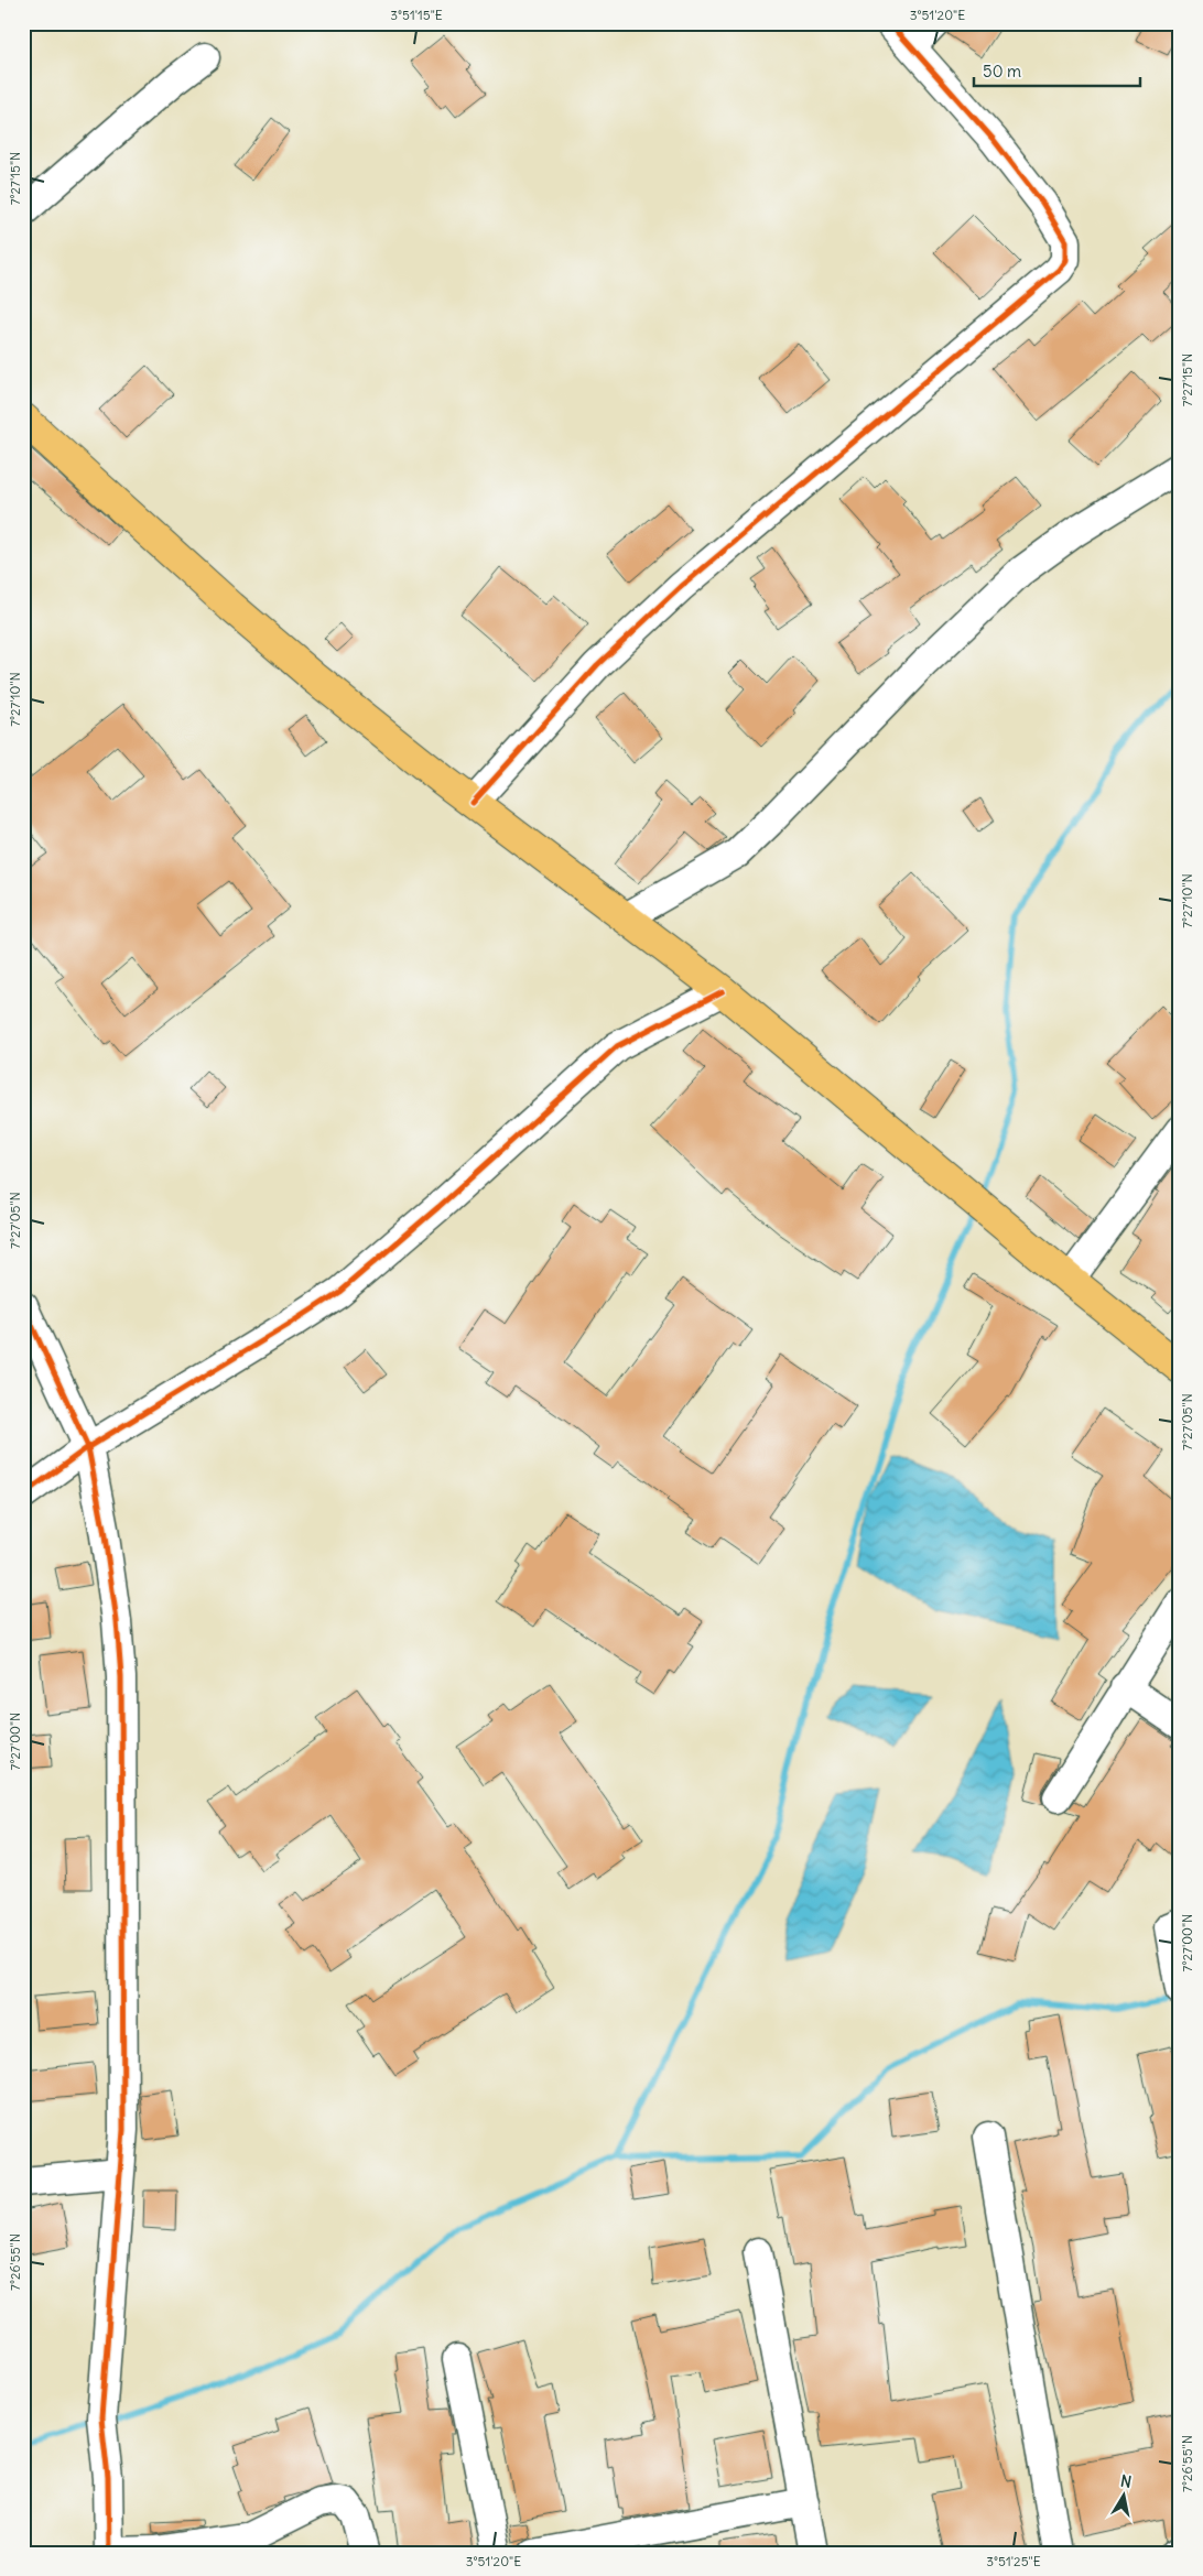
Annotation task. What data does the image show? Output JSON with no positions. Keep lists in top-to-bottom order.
{
  "scale_bar": "50 m",
  "north": "top",
  "coordinates": [
    "3°51'15\"E",
    "3°51'20\"E",
    "7°27'15\"N",
    "7°27'10\"N",
    "7°27'05\"N",
    "7°27'00\"N",
    "7°26'55\"N",
    "3°51'25\"E"
  ]
}
